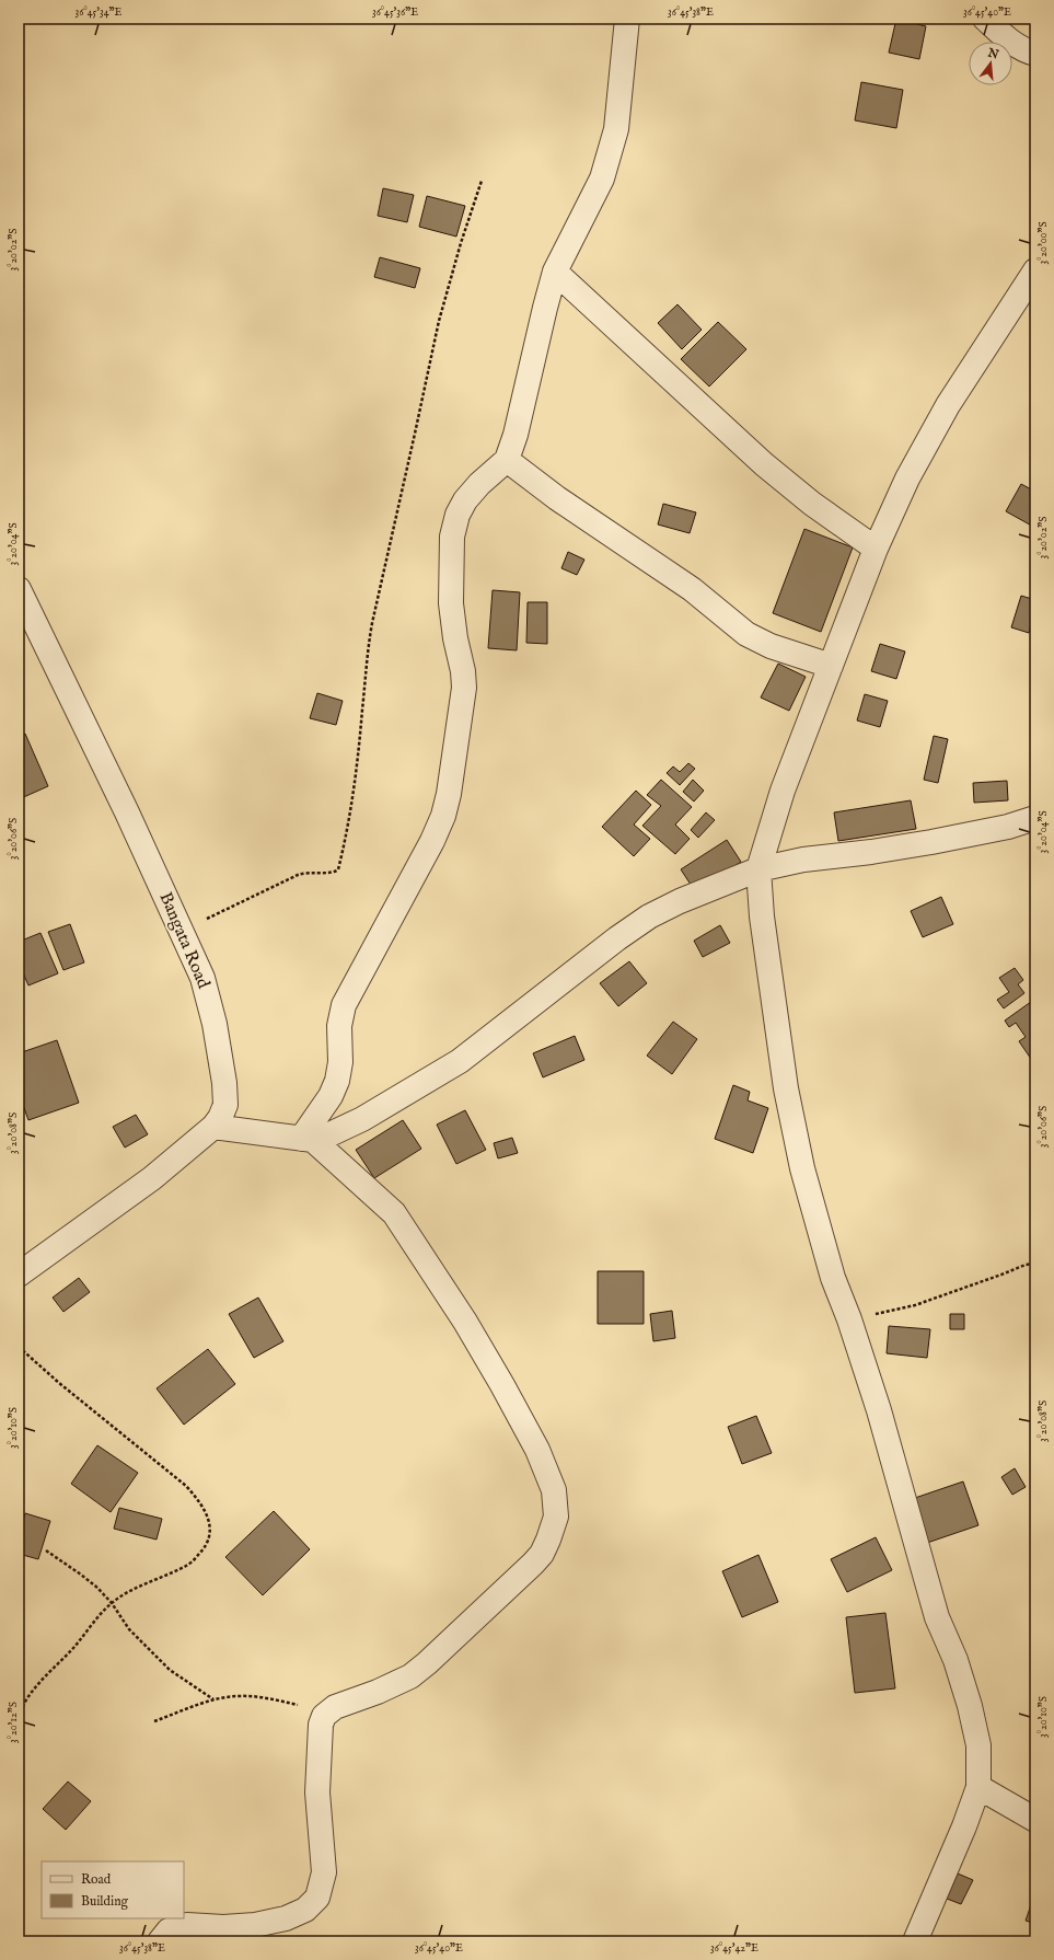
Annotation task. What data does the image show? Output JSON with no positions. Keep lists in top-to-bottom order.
{
  "streets": {
    "street": ["Bangata Road"]
  },
  "legend": ["Road", "Building"],
  "north": "top",
  "coordinates": [
    "36°45'34\"E",
    "36°45'36\"E",
    "36°45'38\"E",
    "36°45'40\"E",
    "3°20'00\"S",
    "3°20'02\"S",
    "3°20'04\"S",
    "3°20'06\"S",
    "3°20'08\"S",
    "3°20'10\"S",
    "3°20'12\"S",
    "36°45'42\"E"
  ]
}
